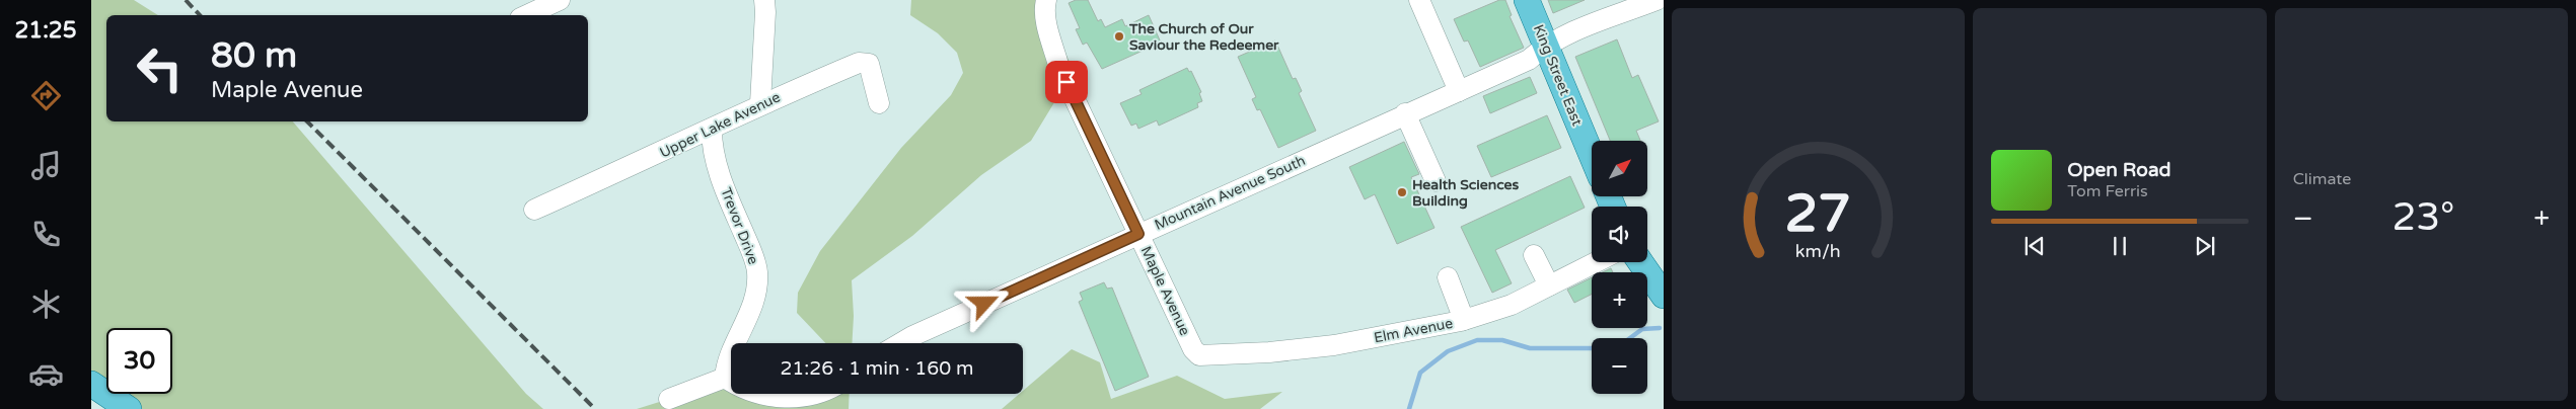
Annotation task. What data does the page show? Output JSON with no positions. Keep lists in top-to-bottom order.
{
  "streets": {
    "main road": ["King Street East"],
    "street": [
      "Upper Lake Avenue",
      "Mountain Avenue South",
      "Trevor Drive",
      "Maple Avenue",
      "Elm Avenue"
    ]
  },
  "crossings": [
    ["King Street East", "Mountain Avenue South"],
    ["Upper Lake Avenue", "Trevor Drive"],
    ["Mountain Avenue South", "Maple Avenue"],
    ["Maple Avenue", "Elm Avenue"]
  ],
  "places": ["The Church of Our Saviour the Redeemer", "Health Sciences Building"],
  "north": "top right",
  "page": {
    "tabs": "21:25",
    "tile": "Climate",
    "turn": ["80 m", "Maple Avenue"],
    "map_buttons": ["+", "−"],
    "song": ["Open Road", "Tom Ferris"],
    "heat": ["−", "23°", "+"],
    "limit": "30",
    "trip": "21:26 · 1 min · 160 m",
    "gauge": ["27", "km/h"]
  }
}
